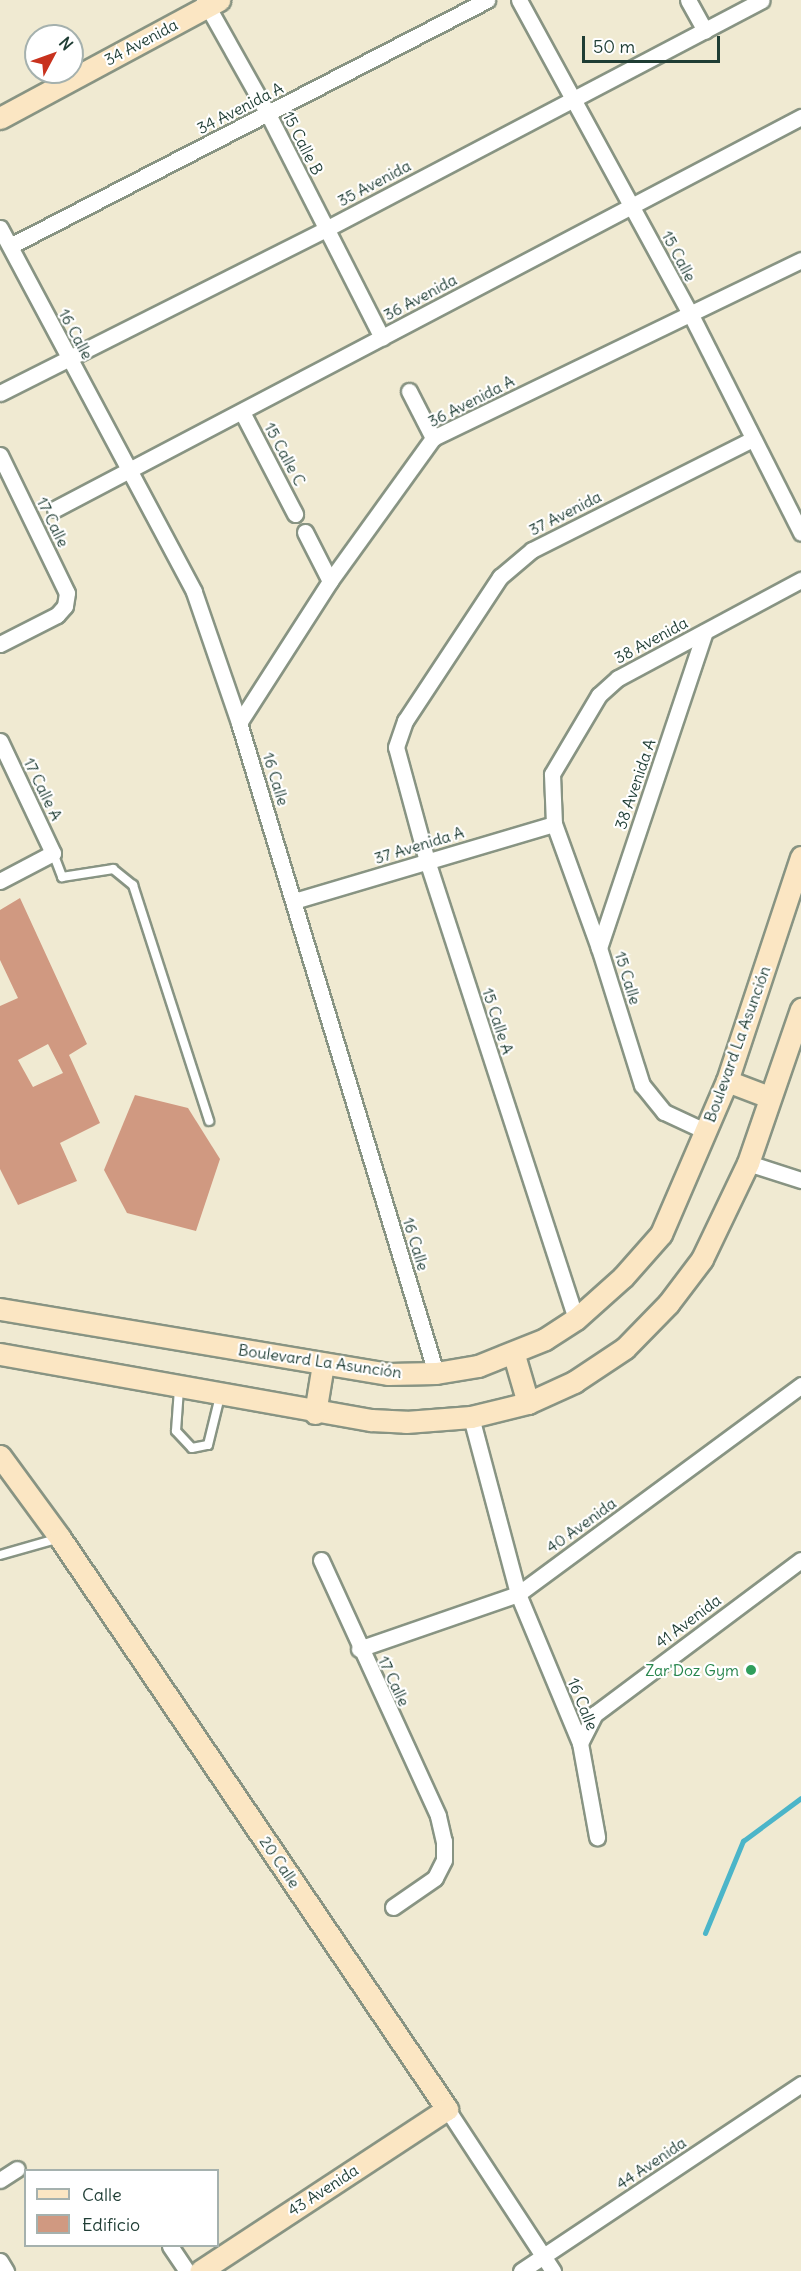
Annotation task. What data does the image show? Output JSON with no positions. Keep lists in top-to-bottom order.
{
  "streets": {
    "main road": [
      "34 Avenida",
      "Boulevard La Asunción",
      "20 Calle",
      "43 Avenida"
    ],
    "street": [
      "34 Avenida A",
      "15 Calle B",
      "35 Avenida",
      "15 Calle",
      "36 Avenida",
      "16 Calle",
      "36 Avenida A",
      "15 Calle C",
      "37 Avenida",
      "17 Calle",
      "38 Avenida",
      "38 Avenida A",
      "17 Calle A",
      "37 Avenida A",
      "15 Calle A",
      "40 Avenida",
      "41 Avenida",
      "44 Avenida"
    ]
  },
  "crossings": [
    ["34 Avenida", "15 Calle B"],
    ["34 Avenida A", "15 Calle B"],
    ["34 Avenida A", "16 Calle"],
    ["15 Calle B", "35 Avenida"],
    ["15 Calle B", "36 Avenida"],
    ["35 Avenida", "15 Calle"],
    ["35 Avenida", "16 Calle"],
    ["15 Calle", "36 Avenida"],
    ["15 Calle", "36 Avenida A"],
    ["15 Calle", "37 Avenida"],
    ["15 Calle", "38 Avenida"],
    ["15 Calle", "38 Avenida A"],
    ["15 Calle", "37 Avenida A"],
    ["15 Calle", "Boulevard La Asunción"],
    ["36 Avenida", "16 Calle"],
    ["36 Avenida", "15 Calle C"],
    ["16 Calle", "36 Avenida A"],
    ["16 Calle", "37 Avenida A"],
    ["16 Calle", "Boulevard La Asunción"],
    ["16 Calle", "40 Avenida"],
    ["16 Calle", "41 Avenida"],
    ["37 Avenida", "15 Calle A"],
    ["17 Calle", "40 Avenida"],
    ["38 Avenida", "38 Avenida A"],
    ["37 Avenida A", "15 Calle A"],
    ["15 Calle A", "Boulevard La Asunción"],
    ["20 Calle", "44 Avenida"],
    ["20 Calle", "43 Avenida"]
  ],
  "places": ["Zar'Doz Gym"],
  "legend": ["Calle", "Edificio"],
  "scale_bar": "50 m",
  "north": "top right"
}
